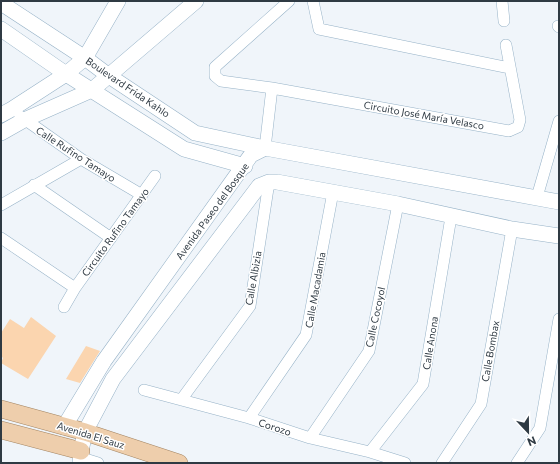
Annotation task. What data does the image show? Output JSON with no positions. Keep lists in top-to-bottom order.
{
  "streets": {
    "main road": ["Boulevard Frida Kahlo", "Avenida Paseo del Bosque", "Avenida El Sauz"],
    "street": [
      "Circuito José María Velasco",
      "Calle Rufino Tamayo",
      "Circuito Rufino Tamayo",
      "Calle Albizia",
      "Calle Macadamia",
      "Calle Cocoyol",
      "Calle Anona",
      "Calle Bombax",
      "Corozo"
    ]
  },
  "crossings": [
    ["Boulevard Frida Kahlo", "Avenida Paseo del Bosque"],
    ["Calle Rufino Tamayo", "Circuito Rufino Tamayo"],
    ["Avenida Paseo del Bosque", "Avenida El Sauz"],
    ["Calle Albizia", "Corozo"],
    ["Calle Macadamia", "Corozo"],
    ["Calle Cocoyol", "Corozo"],
    ["Calle Anona", "Corozo"]
  ],
  "north": "bottom"
}
